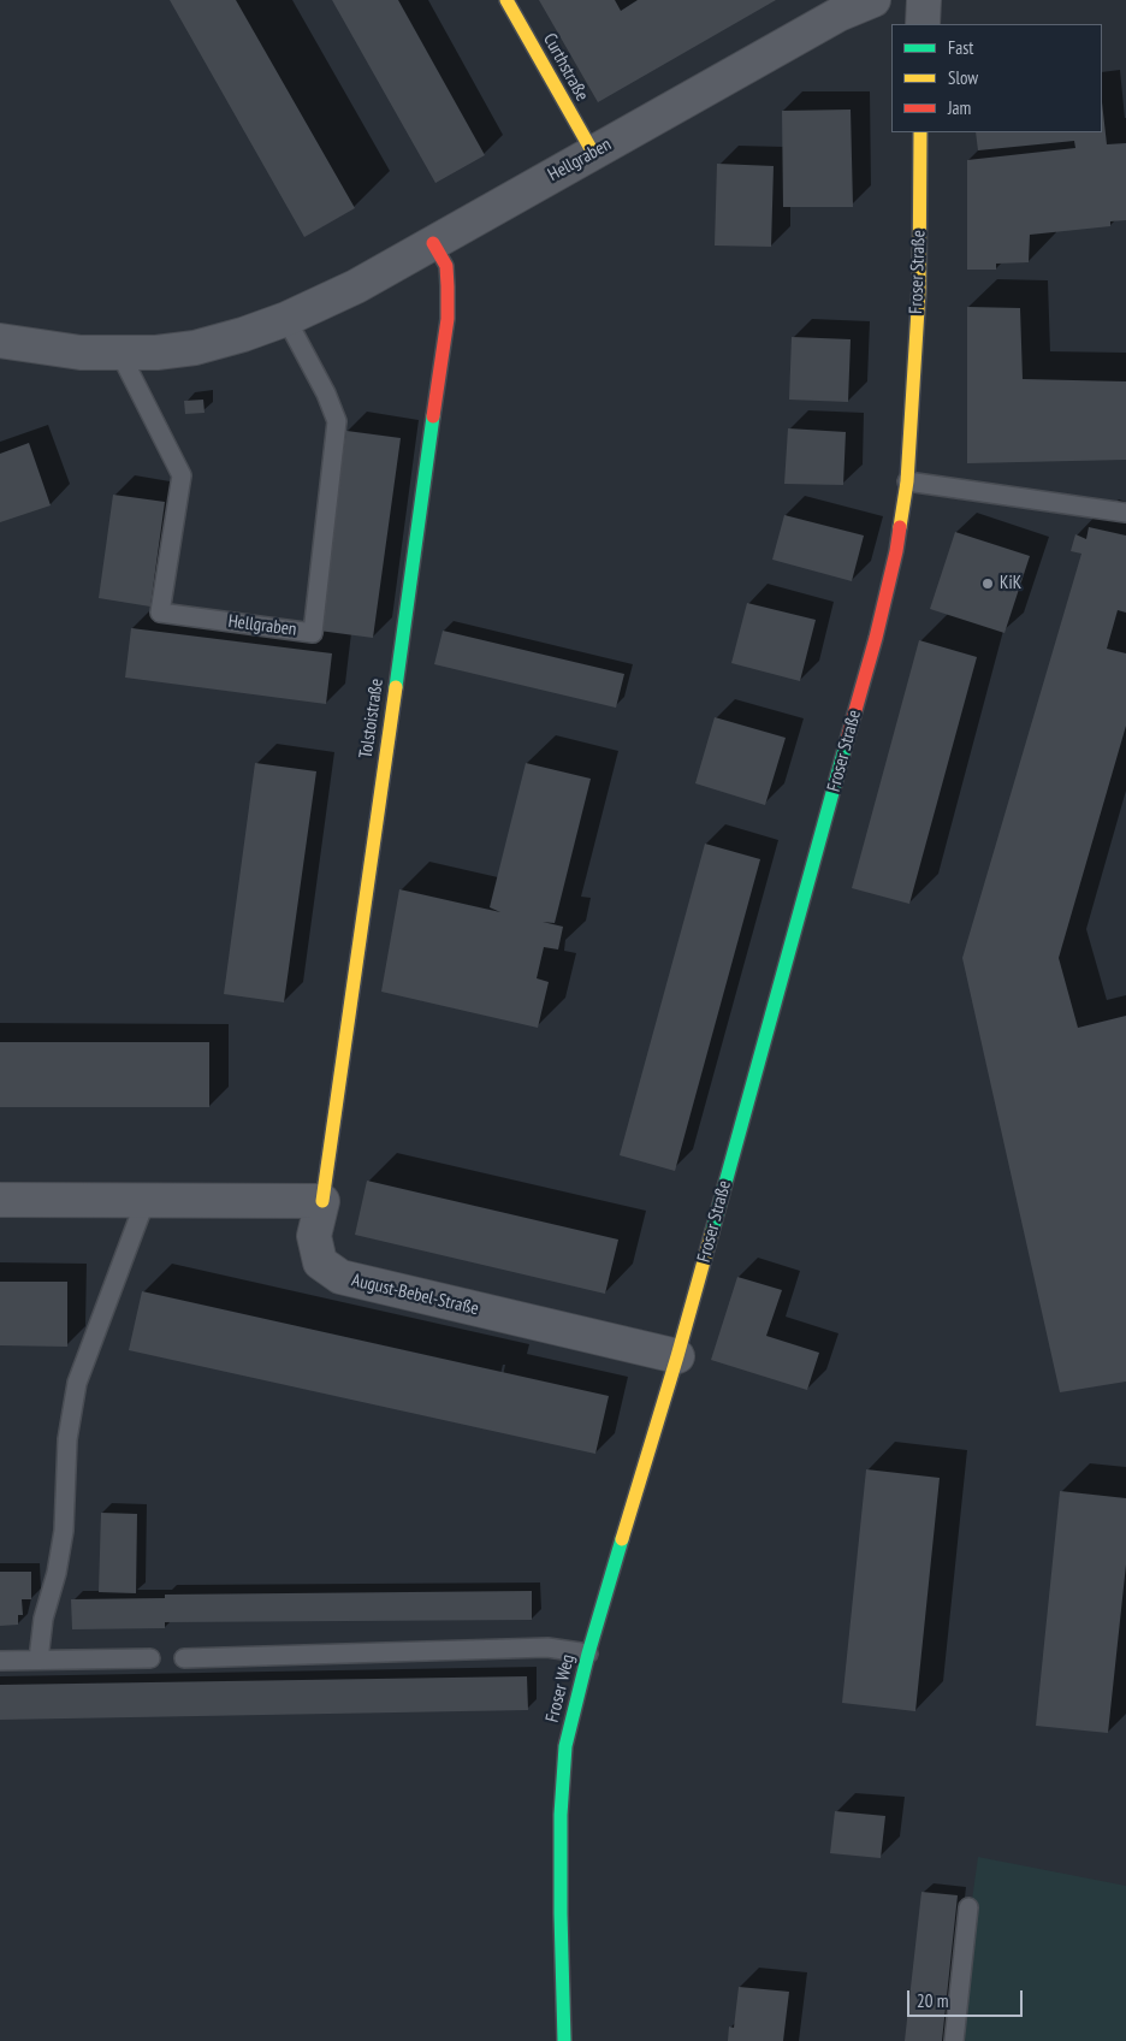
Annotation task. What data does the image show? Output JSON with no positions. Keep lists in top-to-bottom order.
{
  "streets": {
    "street": [
      "Curthstraße",
      "Hellgraben",
      "Froser Straße",
      "Tolstoistraße",
      "August-Bebel-Straße",
      "Froser Weg"
    ]
  },
  "crossings": [
    ["Curthstraße", "Hellgraben"],
    ["Hellgraben", "Tolstoistraße"],
    ["Froser Straße", "August-Bebel-Straße"],
    ["Froser Straße", "Froser Weg"],
    ["Tolstoistraße", "August-Bebel-Straße"],
    ["August-Bebel-Straße", "Froser Weg"]
  ],
  "places": ["KiK"],
  "legend": ["Fast", "Slow", "Jam"],
  "scale_bar": "20 m"
}
